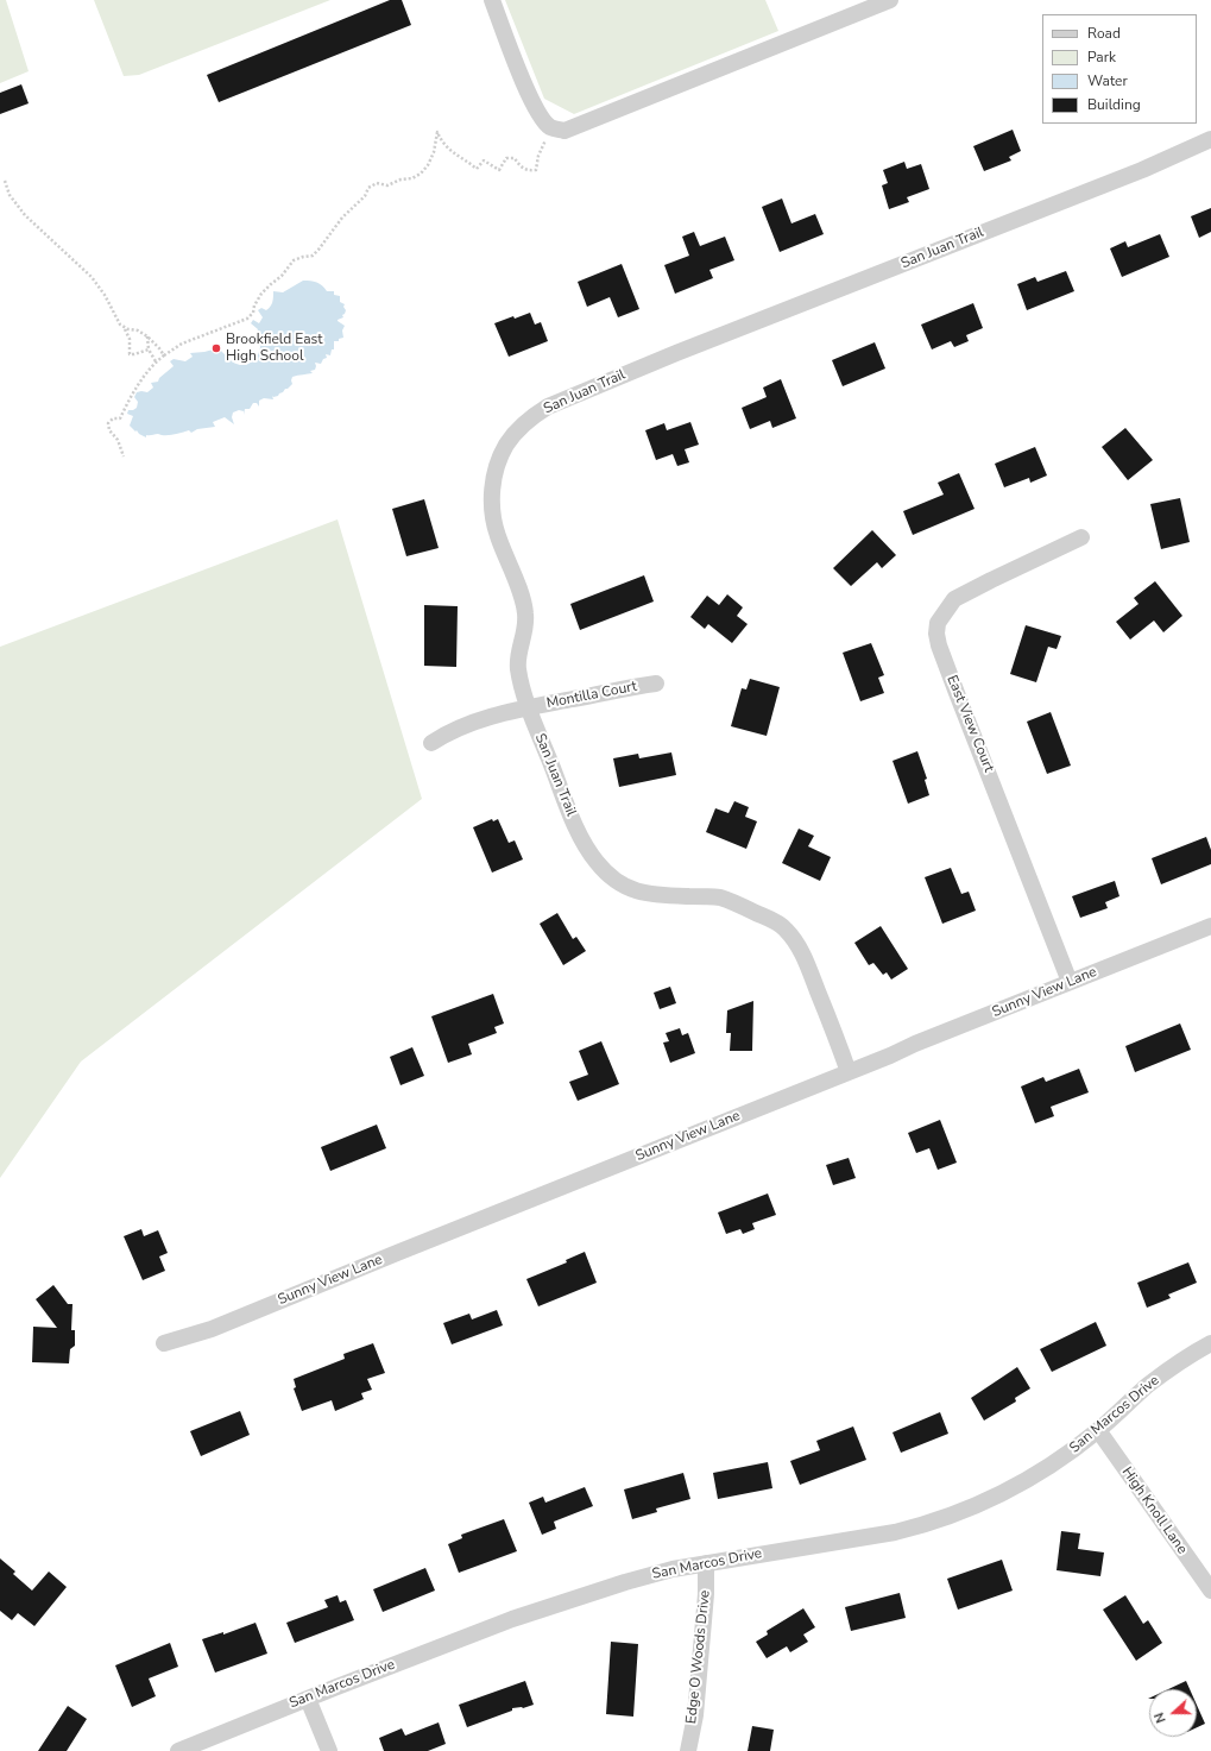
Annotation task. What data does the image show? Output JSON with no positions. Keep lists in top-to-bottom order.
{
  "streets": {
    "street": [
      "San Juan Trail",
      "Montilla Court",
      "East View Court",
      "Sunny View Lane",
      "San Marcos Drive",
      "High Knoll Lane",
      "Edge O Woods Drive"
    ]
  },
  "crossings": [
    ["San Juan Trail", "Montilla Court"],
    ["San Juan Trail", "Sunny View Lane"],
    ["East View Court", "Sunny View Lane"],
    ["San Marcos Drive", "High Knoll Lane"],
    ["San Marcos Drive", "Edge O Woods Drive"]
  ],
  "places": ["Brookfield East High School"],
  "legend": [
    "Road",
    "Park",
    "Water",
    "Building"
  ],
  "north": "left"
}
